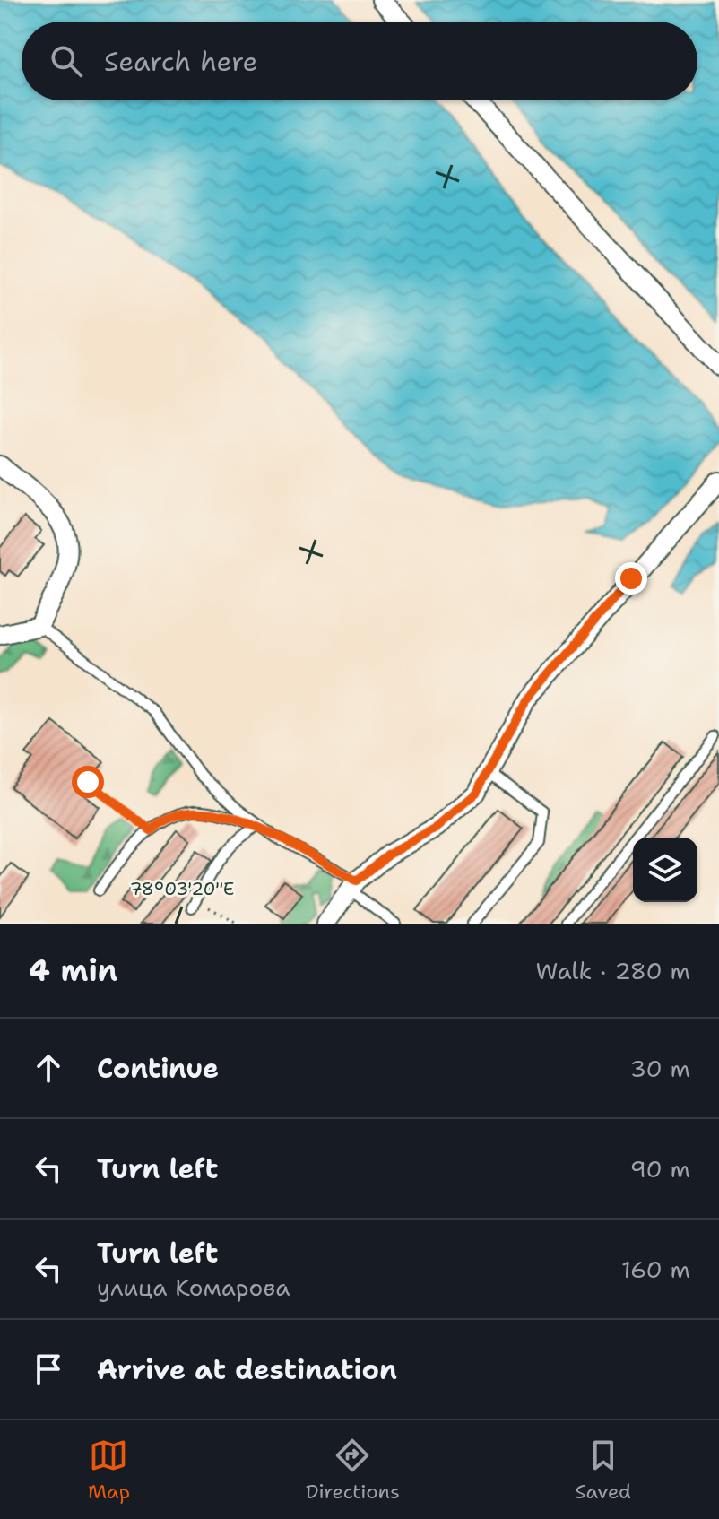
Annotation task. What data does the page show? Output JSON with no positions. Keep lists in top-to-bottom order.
{
  "page": {
    "search": "Search here",
    "heading": ["4 min", "Walk · 280 m"],
    "list": [
      ["Continue", "30 m"],
      ["Turn left", "90 m"],
      ["Turn left", "улица Комарова", "160 m"],
      "Arrive at destination"
    ],
    "nav": ["Map", "Directions", "Saved"]
  },
  "coordinates": ["78°03'20\"E"]
}
